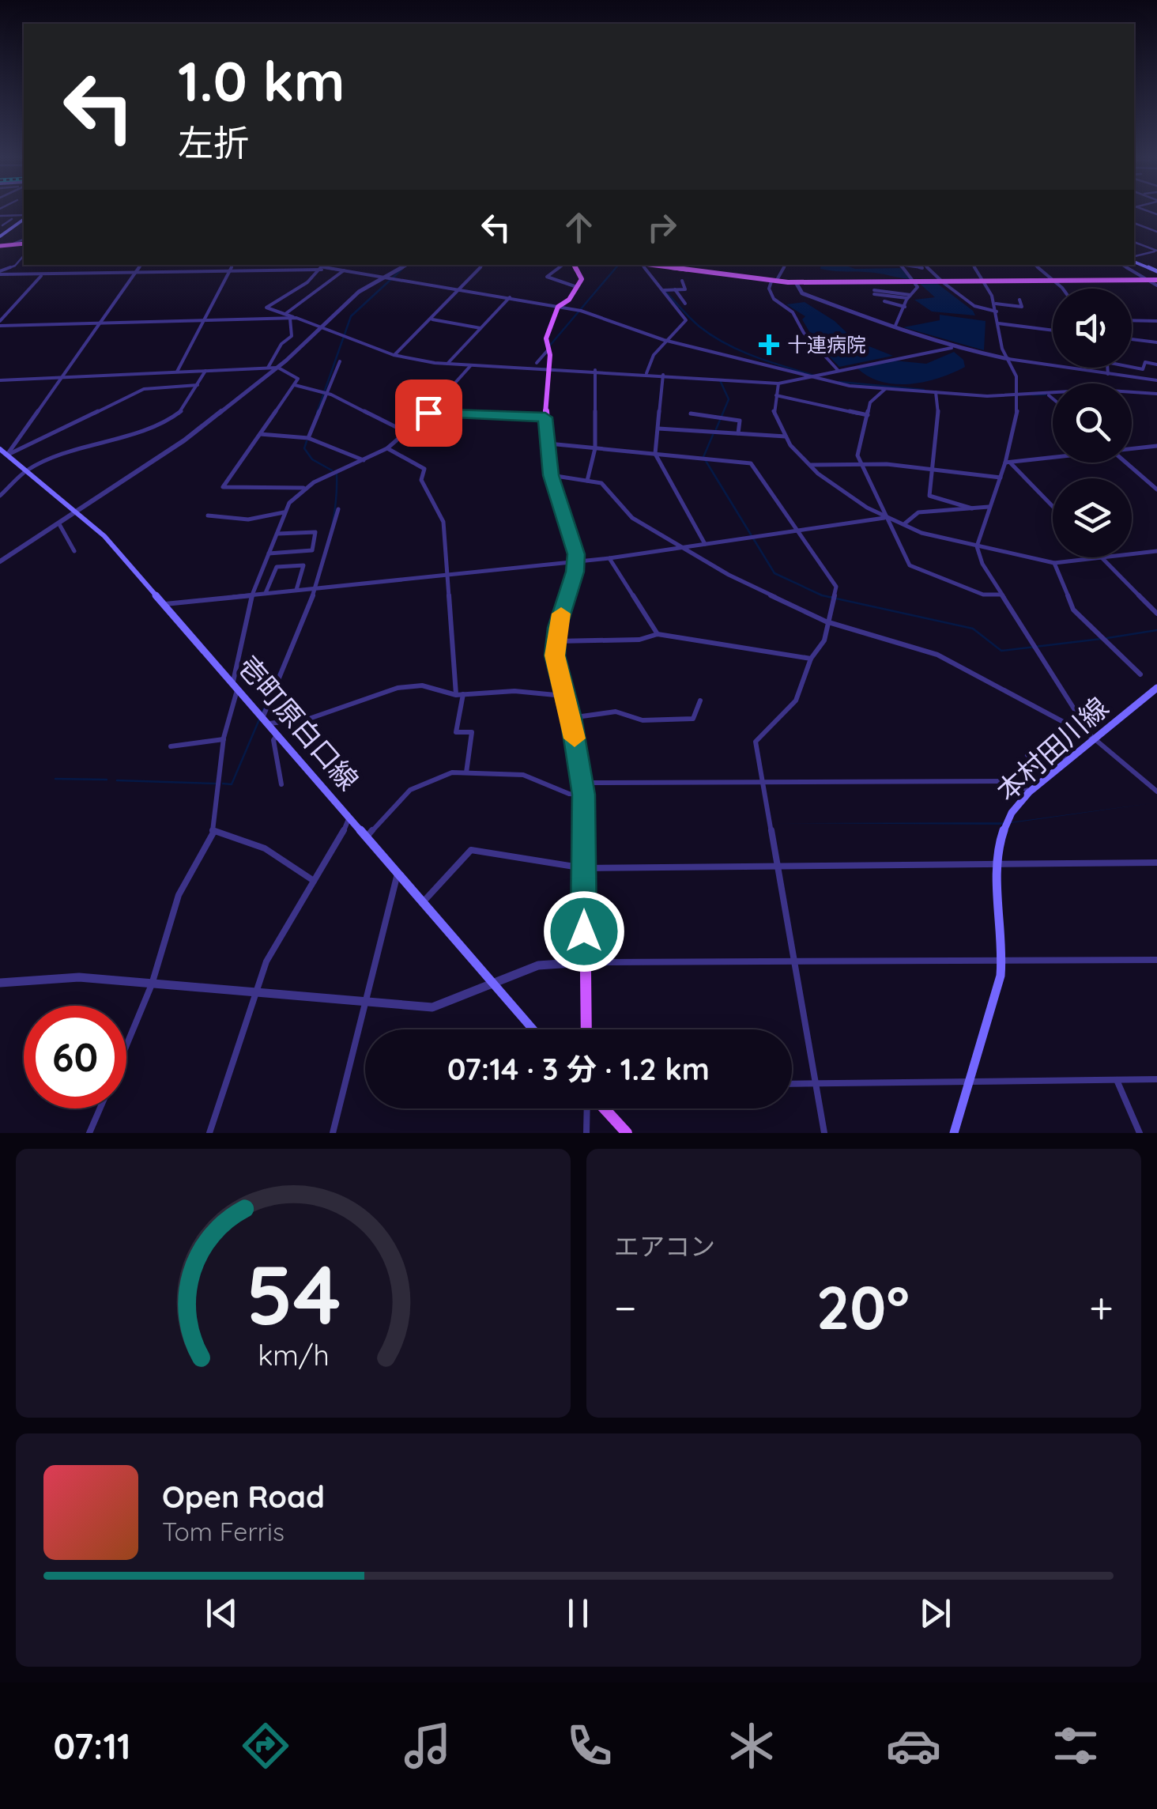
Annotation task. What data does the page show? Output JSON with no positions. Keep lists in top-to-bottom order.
{
  "streets": {
    "main road": ["壱町原白口線", "本村田川線"]
  },
  "places": {
    "health": ["十連病院"]
  },
  "page": {
    "turn": ["1.0 km", "左折"],
    "limit": "60",
    "trip": "07:14 · 3 分 · 1.2 km",
    "tile": "エアコン",
    "heat": ["−", "20°", "+"],
    "song": ["Open Road", "Tom Ferris"],
    "tabs": "07:11",
    "gauge": ["54", "km/h"]
  }
}
